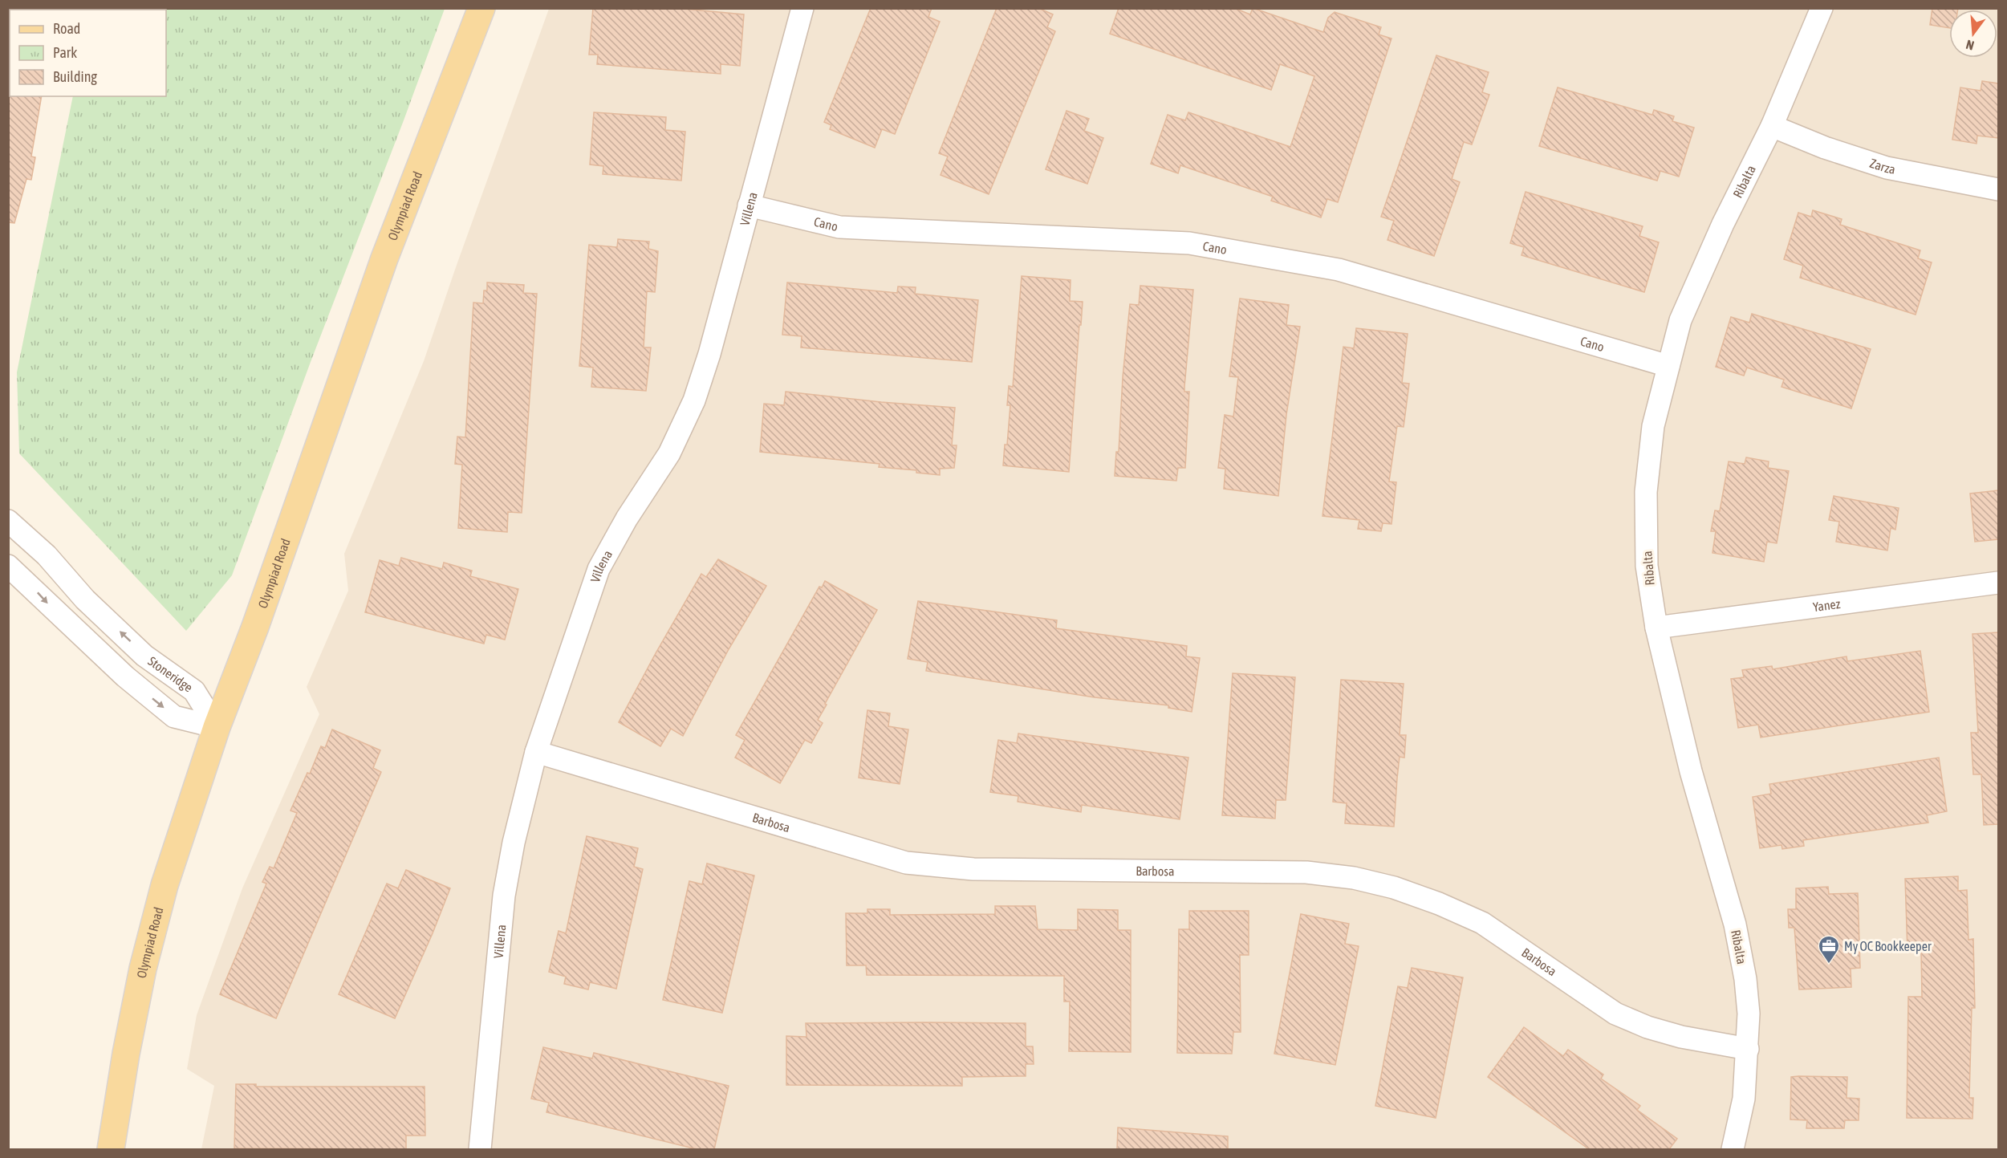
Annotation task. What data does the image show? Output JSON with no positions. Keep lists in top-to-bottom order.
{
  "streets": {
    "main road": ["Olympiad Road"],
    "street": [
      "Zarza",
      "Ribalta",
      "Villena",
      "Cano",
      "Yanez",
      "Stoneridge",
      "Barbosa"
    ]
  },
  "crossings": [
    ["Zarza", "Ribalta"],
    ["Ribalta", "Cano"],
    ["Ribalta", "Yanez"],
    ["Ribalta", "Barbosa"],
    ["Olympiad Road", "Stoneridge"],
    ["Villena", "Cano"],
    ["Villena", "Barbosa"]
  ],
  "places": {
    "office": ["My OC Bookkeeper"]
  },
  "legend": ["Road", "Park", "Building"],
  "north": "bottom"
}
